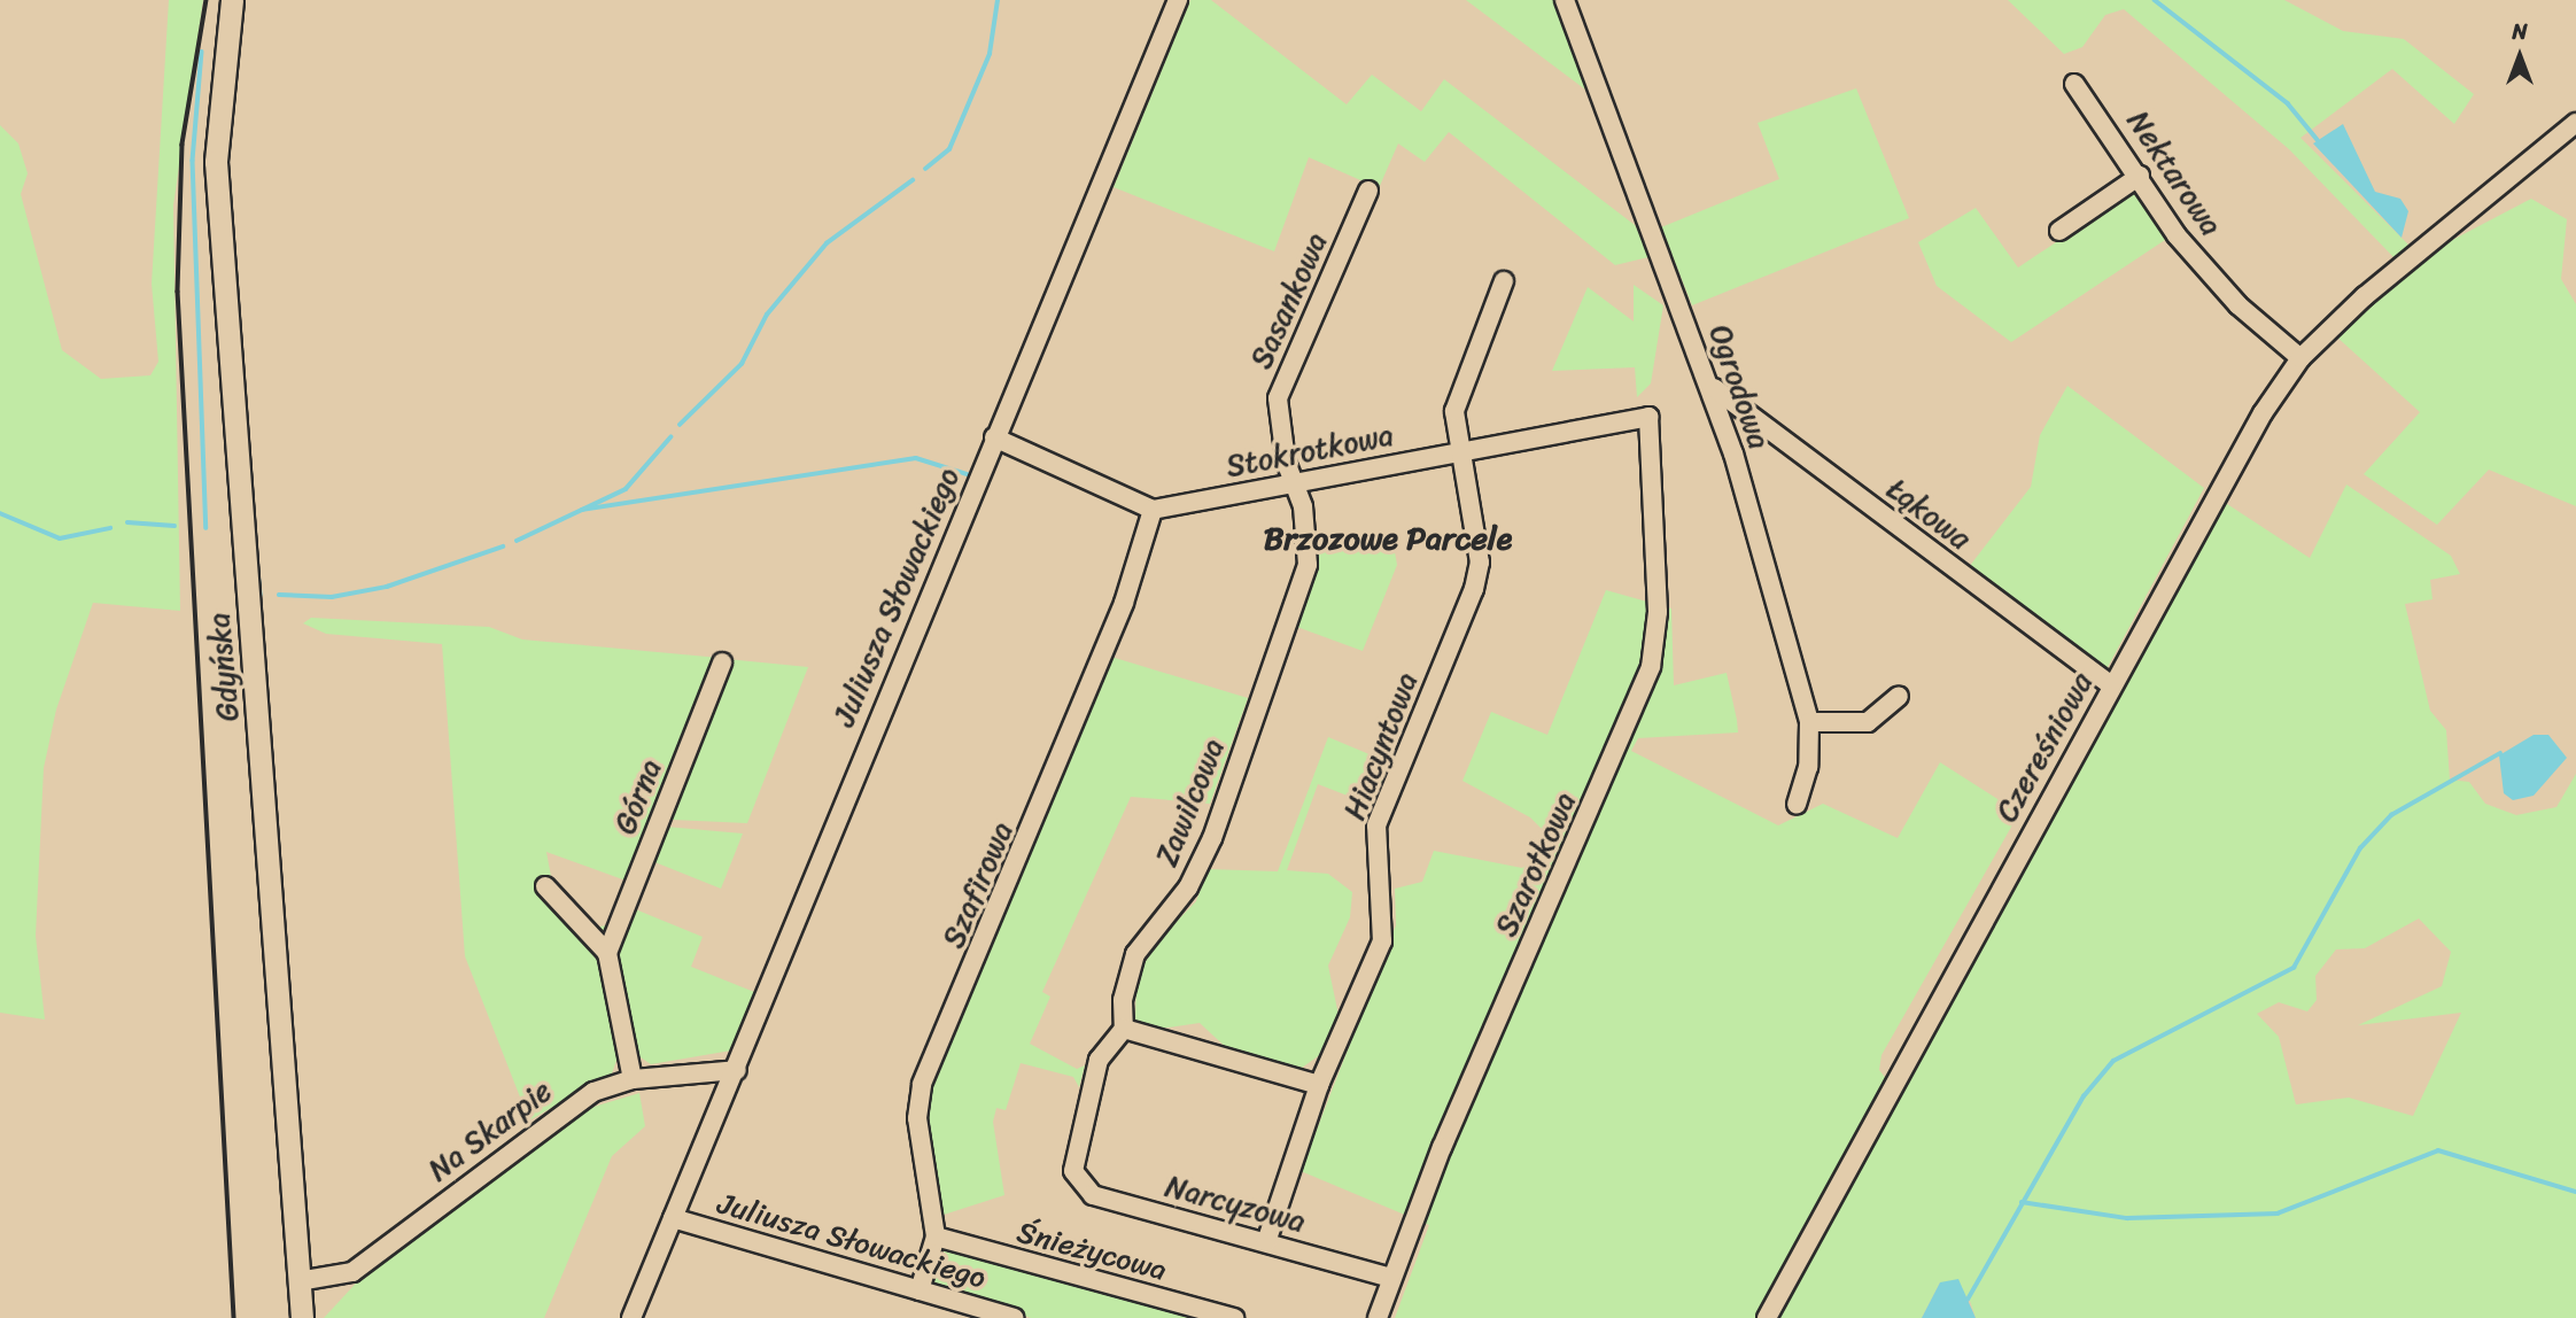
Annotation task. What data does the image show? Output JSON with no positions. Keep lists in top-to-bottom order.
{
  "streets": {
    "main road": ["Gdyńska"],
    "street": [
      "Nektarowa",
      "Sasankowa",
      "Ogrodowa",
      "Stokrotkowa",
      "Łąkowa",
      "Juliusza Słowackiego",
      "Hiacyntowa",
      "Czereśniowa",
      "Górna",
      "Zawilcowa",
      "Szarotkowa",
      "Szafirowa",
      "Na Skarpie",
      "Narcyzowa",
      "Śnieżycowa"
    ]
  },
  "crossings": [
    ["Nektarowa", "Czereśniowa"],
    ["Sasankowa", "Stokrotkowa"],
    ["Sasankowa", "Zawilcowa"],
    ["Ogrodowa", "Łąkowa"],
    ["Stokrotkowa", "Hiacyntowa"],
    ["Stokrotkowa", "Zawilcowa"],
    ["Stokrotkowa", "Szarotkowa"],
    ["Stokrotkowa", "Szafirowa"],
    ["Łąkowa", "Czereśniowa"],
    ["Juliusza Słowackiego", "Szafirowa"],
    ["Juliusza Słowackiego", "Na Skarpie"],
    ["Gdyńska", "Na Skarpie"],
    ["Hiacyntowa", "Narcyzowa"],
    ["Zawilcowa", "Narcyzowa"],
    ["Szarotkowa", "Narcyzowa"],
    ["Szafirowa", "Śnieżycowa"]
  ],
  "districts": ["Brzozowe Parcele"],
  "north": "top"
}
